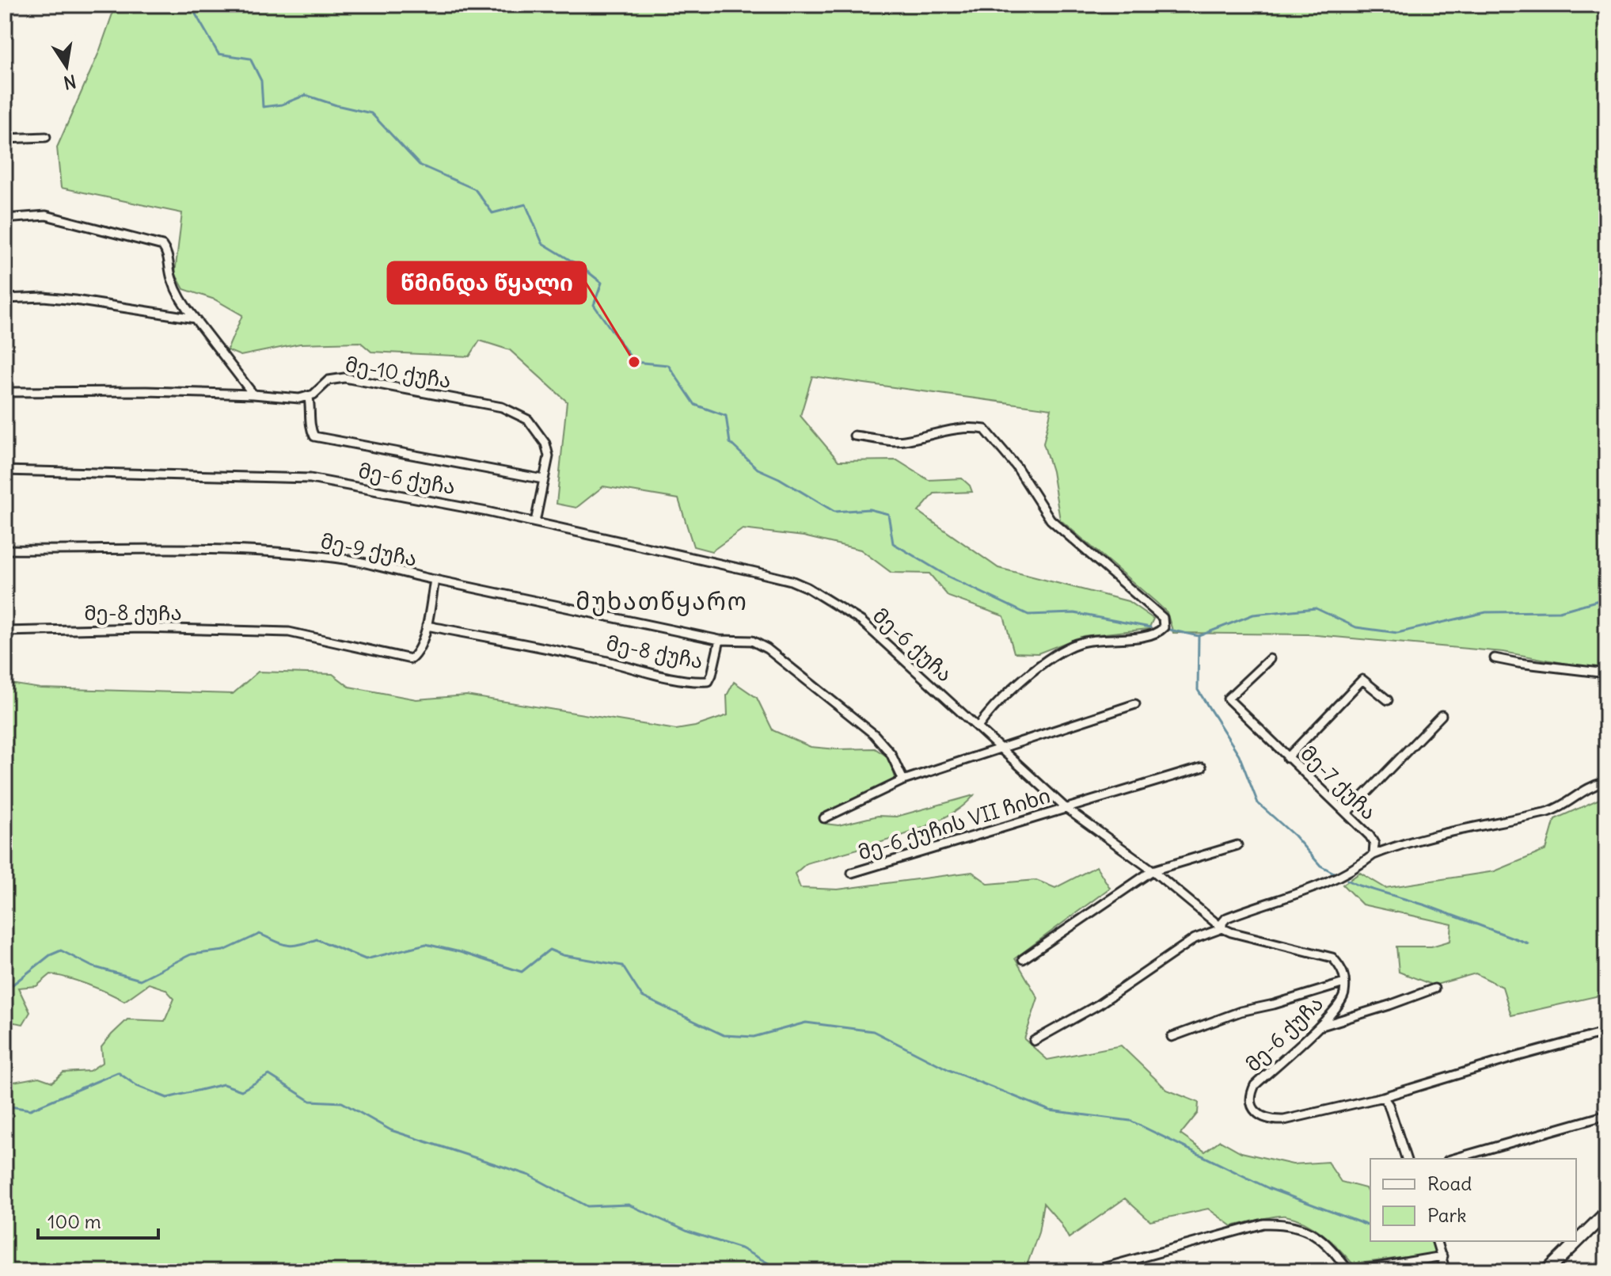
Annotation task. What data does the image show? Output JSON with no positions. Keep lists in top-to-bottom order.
{
  "streets": {
    "street": [
      "მე-10 ქუჩა",
      "მე-6 ქუჩა",
      "მე-9 ქუჩა",
      "მე-8 ქუჩა",
      "მე-7 ქუჩა",
      "მე-6 ქუჩის VII ჩიხი"
    ]
  },
  "crossings": [
    ["მე-10 ქუჩა", "მე-6 ქუჩა"],
    ["მე-6 ქუჩა", "მე-6 ქუჩის VII ჩიხი"],
    ["მე-9 ქუჩა", "მე-8 ქუჩა"]
  ],
  "districts": ["მუხათწყარო"],
  "places": ["წმინდა წყალი"],
  "legend": ["Road", "Park"],
  "scale_bar": "100 m",
  "north": "bottom"
}
